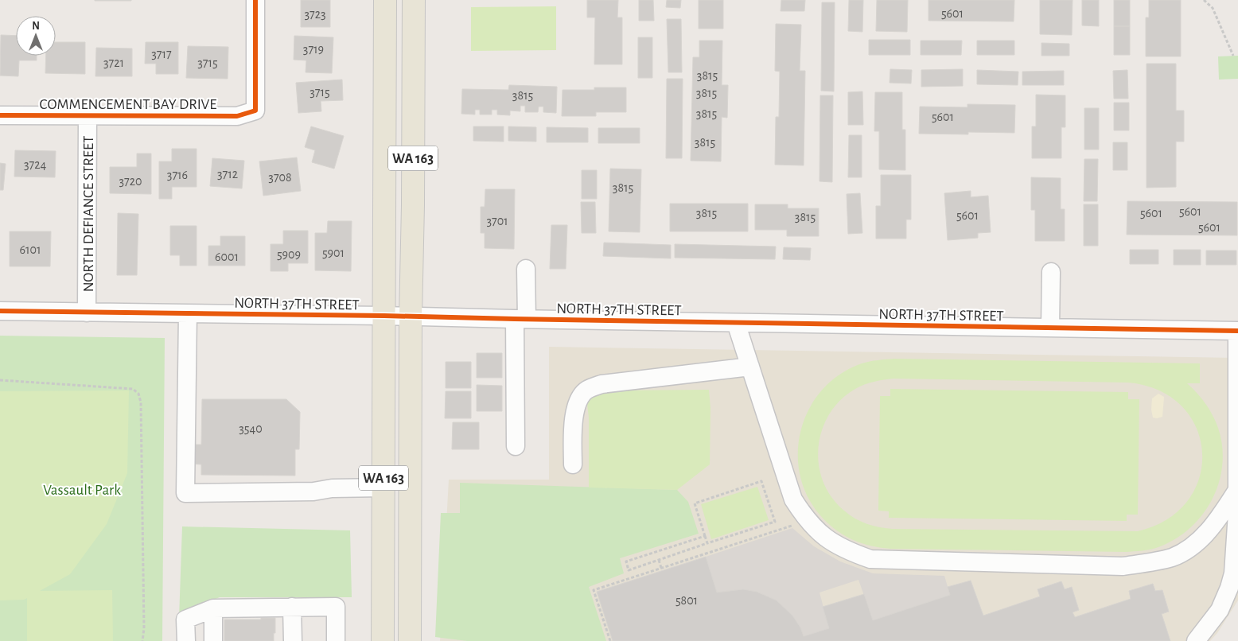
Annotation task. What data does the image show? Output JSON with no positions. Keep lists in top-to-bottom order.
{
  "streets": {
    "main road": ["WA 163"],
    "street": ["COMMENCEMENT BAY DRIVE", "NORTH DEFIANCE STREET", "NORTH 37TH STREET"]
  },
  "crossings": [
    ["COMMENCEMENT BAY DRIVE", "NORTH DEFIANCE STREET"],
    ["WA 163", "NORTH 37TH STREET"],
    ["NORTH DEFIANCE STREET", "NORTH 37TH STREET"]
  ],
  "parks": ["Vassault Park"],
  "house_numbers": [
    "5601",
    "3723",
    "3719",
    "3717",
    "3721",
    "3715",
    "3815",
    "3715",
    "3815",
    "3815",
    "3815",
    "5601",
    "3815",
    "3724",
    "3712",
    "3716",
    "3708",
    "3720",
    "3815",
    "5601",
    "3815",
    "5601",
    "5601",
    "3815",
    "3701",
    "5601",
    "6101",
    "5901",
    "5909",
    "6001",
    "3540",
    "5801"
  ],
  "north": "top"
}
